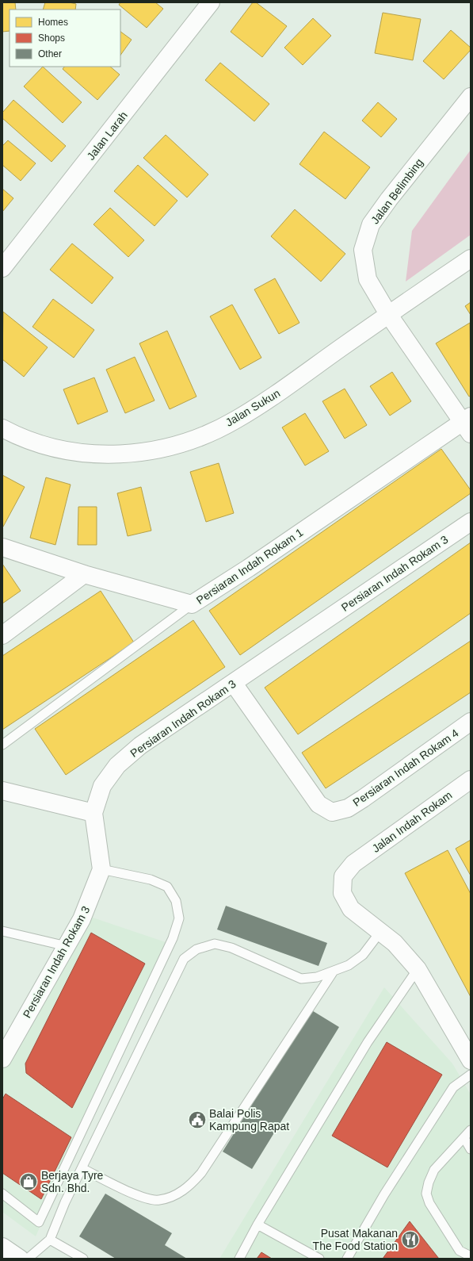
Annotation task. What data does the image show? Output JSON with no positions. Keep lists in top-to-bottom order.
{
  "streets": {
    "main road": [
      "Jalan Larah",
      "Jalan Belimbing",
      "Jalan Sukun",
      "Persiaran Indah Rokam 1",
      "Persiaran Indah Rokam 3",
      "Persiaran Indah Rokam 4",
      "Jalan Indah Rokam"
    ]
  },
  "crossings": [
    ["Jalan Belimbing", "Jalan Sukun"],
    ["Jalan Belimbing", "Persiaran Indah Rokam 1"],
    ["Persiaran Indah Rokam 3", "Persiaran Indah Rokam 4"]
  ],
  "places": {
    "public building": ["Balai Polis Kampung Rapat"],
    "shop": ["Berjaya Tyre Sdn. Bhd."],
    "restaurant": ["Pusat Makanan The Food Station"]
  },
  "legend": ["Homes", "Shops", "Other"]
}
